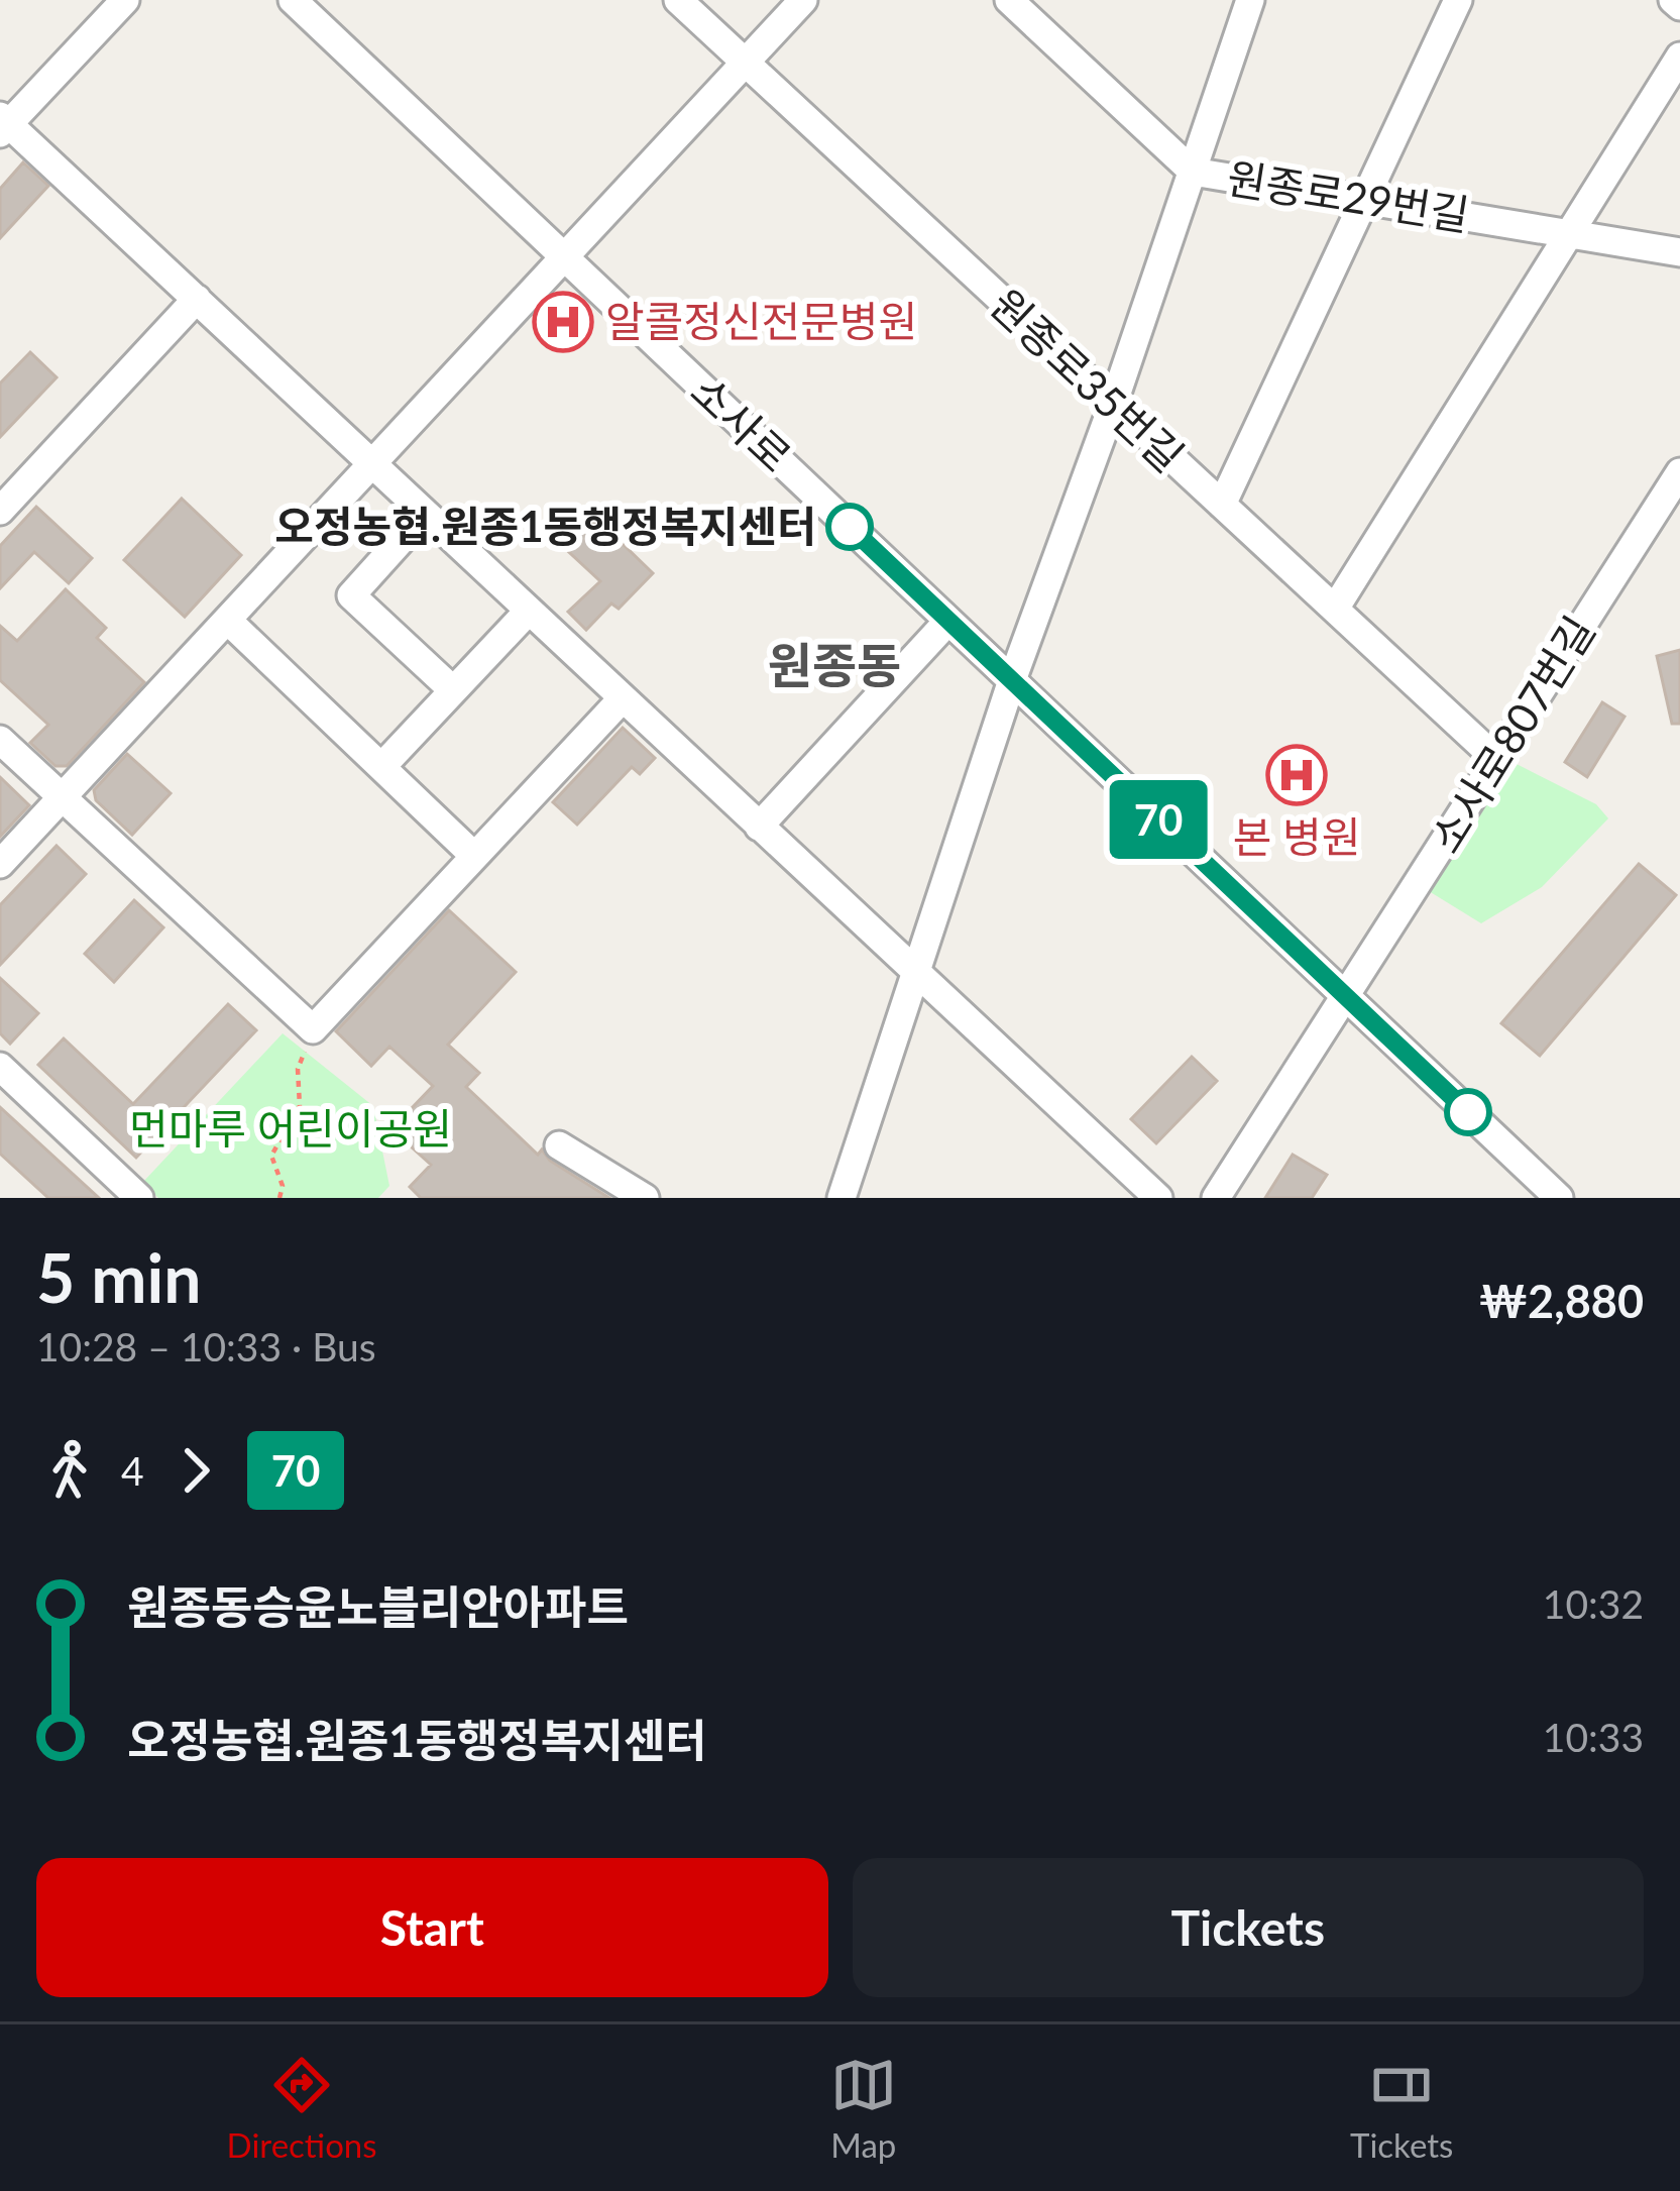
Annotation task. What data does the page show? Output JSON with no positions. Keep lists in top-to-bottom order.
{
  "streets": {
    "street": [
      "원종로29번길",
      "원종로35번길",
      "소사로",
      "소사로807번길"
    ]
  },
  "crossings": [
    ["원종로35번길", "소사로807번길"],
    ["소사로", "소사로807번길"]
  ],
  "districts": ["원종동"],
  "parks": ["먼마루 어린이공원"],
  "places": {
    "hospital": ["알콜정신전문병원", "본 병원"],
    "other": ["오정농협.원종1동행정복지센터"]
  },
  "lines": ["bus line 70"],
  "page": {
    "on_map": "70",
    "heading": ["5 min", "10:28 – 10:33 · Bus", "₩2,880"],
    "legs": ["4", "70"],
    "list": [
      {
        "name": "원종동승윤노블리안아파트",
        "value": "10:32"
      },
      {
        "name": "오정농협.원종1동행정복지센터",
        "value": "10:33"
      }
    ],
    "buttons": ["Start", "Tickets"],
    "tabs": ["Directions", "Map", "Tickets"]
  }
}
